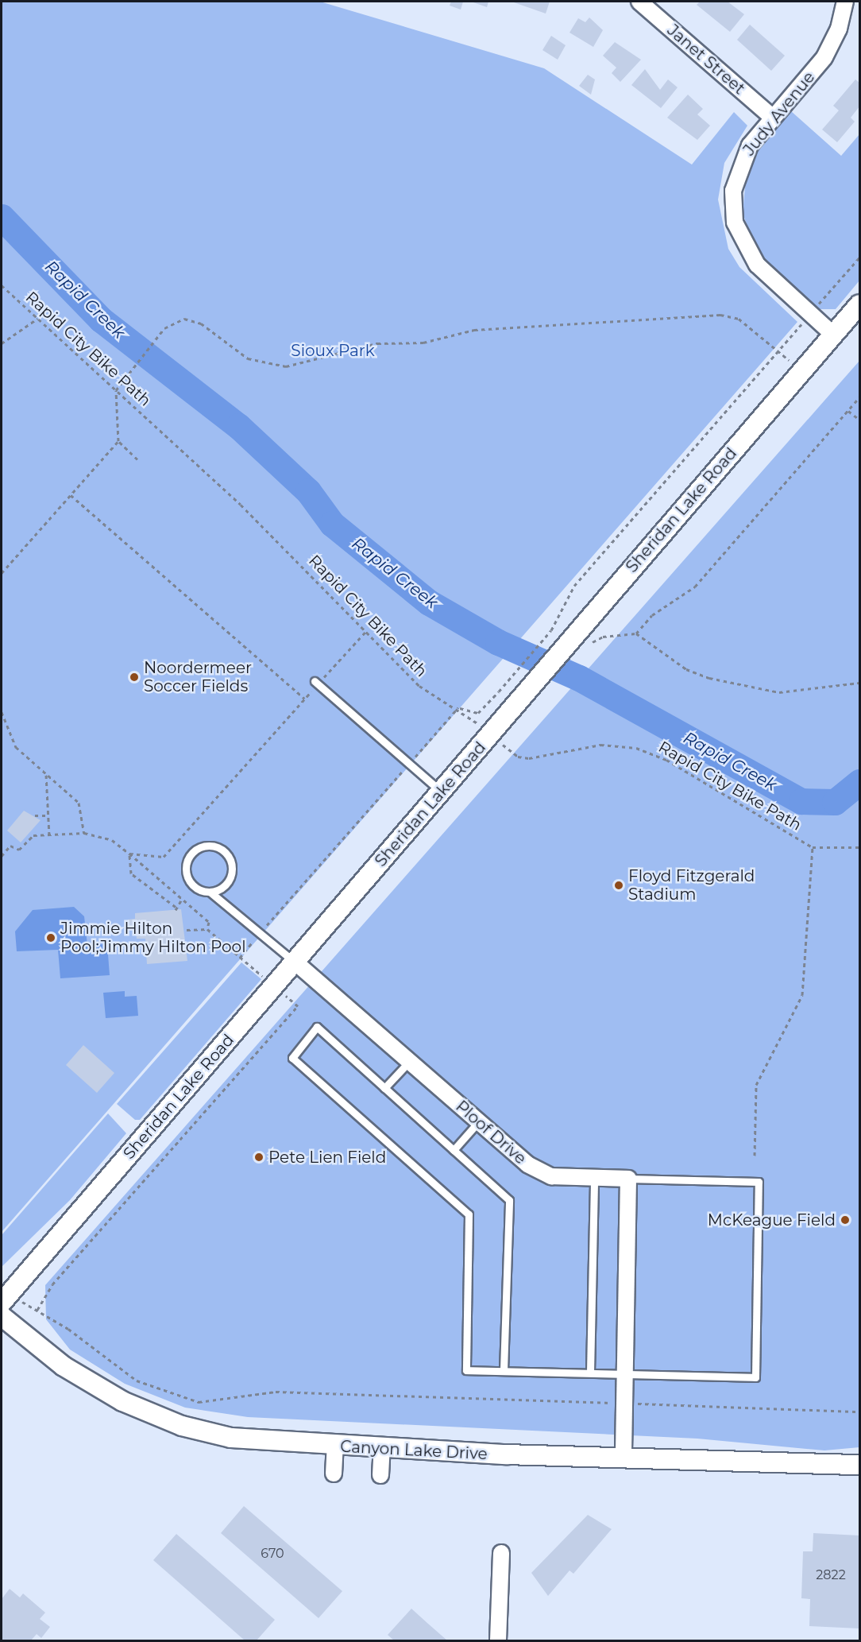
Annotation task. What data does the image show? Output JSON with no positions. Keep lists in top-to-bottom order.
{
  "streets": {
    "street": [
      "Janet Street",
      "Judy Avenue",
      "Sheridan Lake Road",
      "Ploof Drive",
      "Canyon Lake Drive"
    ],
    "path": ["Rapid City Bike Path"]
  },
  "crossings": [
    ["Janet Street", "Judy Avenue"],
    ["Judy Avenue", "Sheridan Lake Road"],
    ["Rapid City Bike Path", "Sheridan Lake Road"],
    ["Sheridan Lake Road", "Ploof Drive"]
  ],
  "water": ["Rapid Creek"],
  "parks": ["Sioux Park"],
  "places": [
    "Noordermeer Soccer Fields",
    "Floyd Fitzgerald Stadium",
    "Jimmie Hilton Pool;Jimmy Hilton Pool",
    "Pete Lien Field",
    "McKeague Field"
  ],
  "house_numbers": ["670", "2822"]
}
